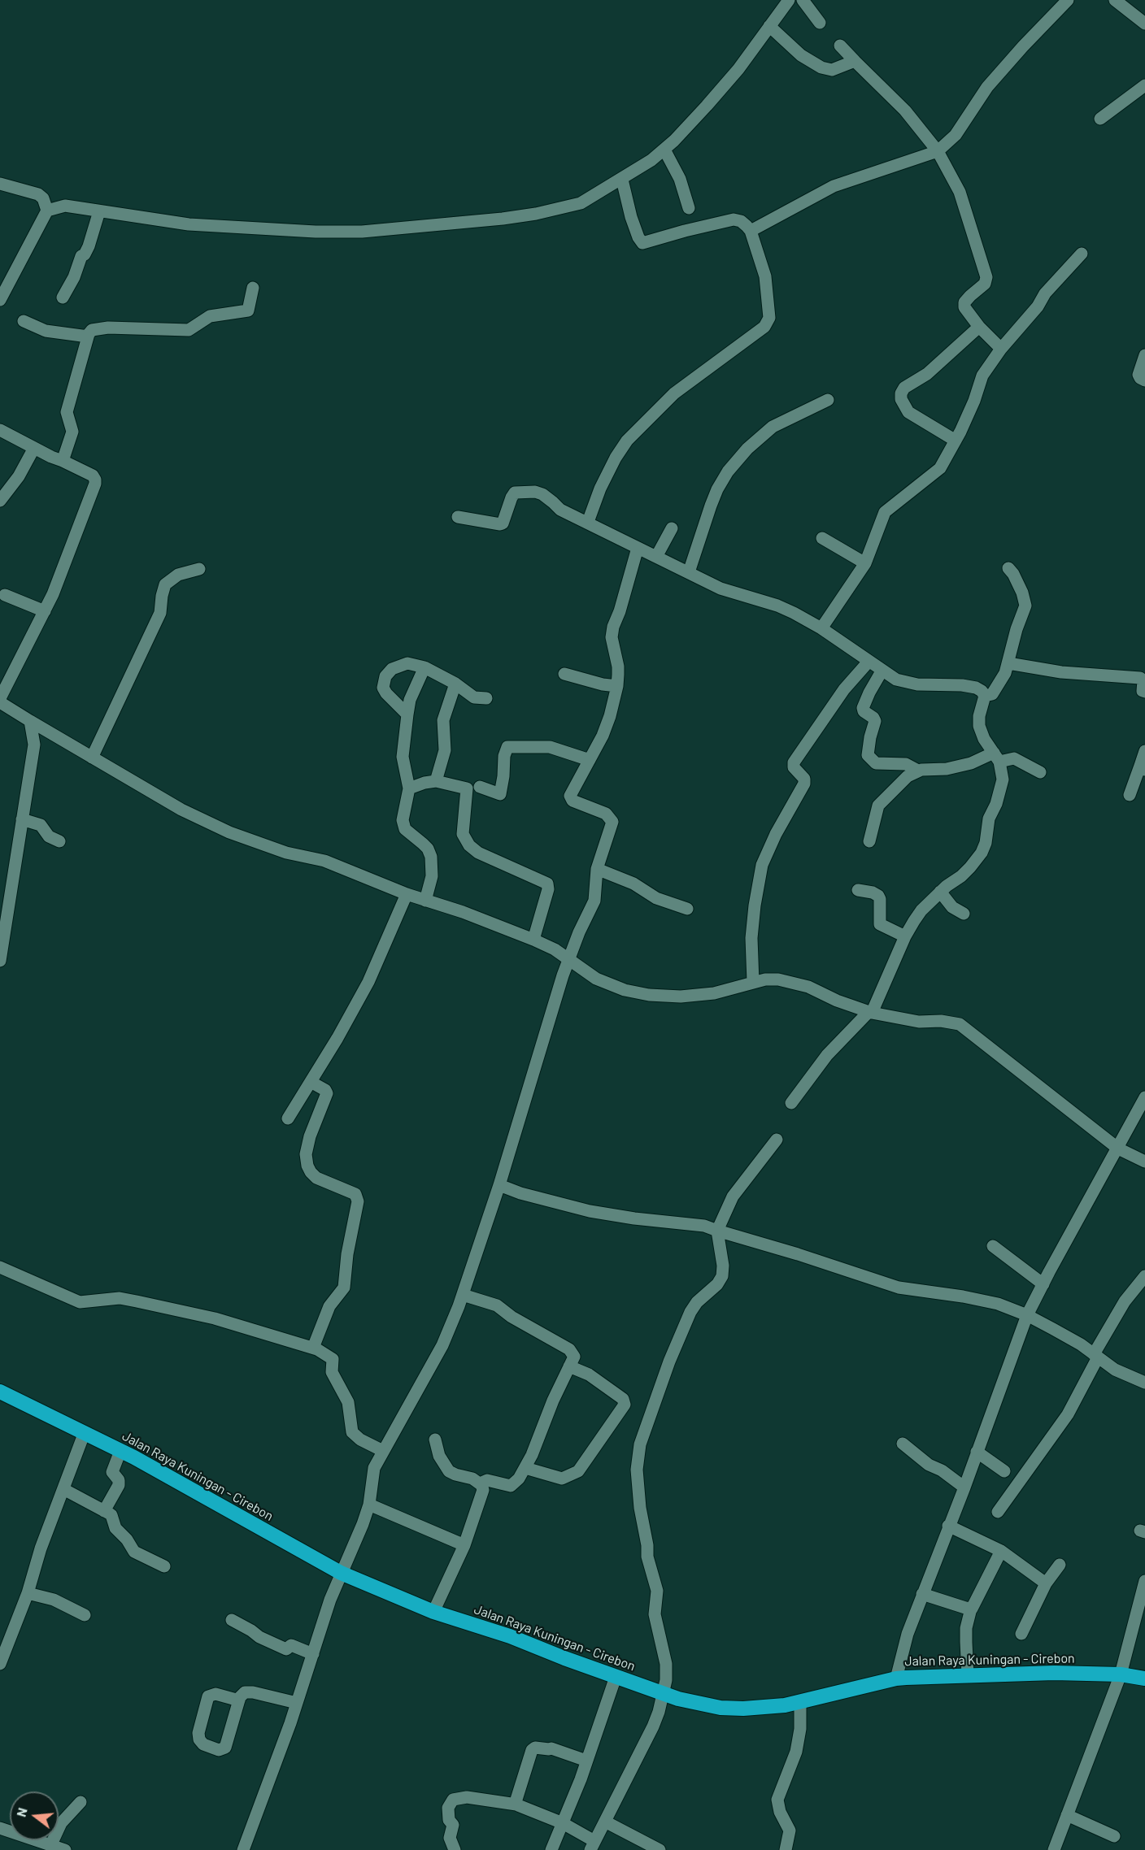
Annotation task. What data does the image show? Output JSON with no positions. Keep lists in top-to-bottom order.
{
  "streets": {
    "highway": ["Jalan Raya Kuningan - Cirebon"]
  },
  "north": "left"
}
